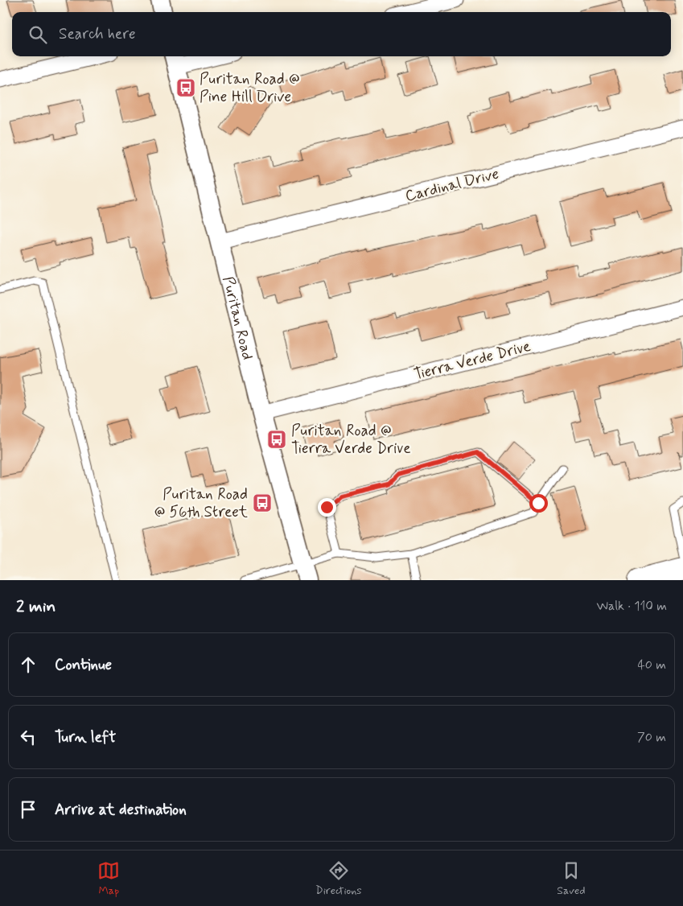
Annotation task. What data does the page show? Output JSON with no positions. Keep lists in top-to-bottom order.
{
  "streets": {
    "street": ["Cardinal Drive", "Puritan Road", "Tierra Verde Drive"]
  },
  "crossings": [
    ["Cardinal Drive", "Puritan Road"],
    ["Puritan Road", "Tierra Verde Drive"]
  ],
  "places": {
    "bus stop": ["Puritan Road @ Pine Hill Drive", "Puritan Road @ Tierra Verde Drive", "Puritan Road @ 56th Street"]
  },
  "page": {
    "search": "Search here",
    "heading": ["2 min", "Walk · 110 m"],
    "list": [
      ["Continue", "40 m"],
      ["Turn left", "70 m"],
      "Arrive at destination"
    ],
    "nav": ["Map", "Directions", "Saved"]
  }
}
